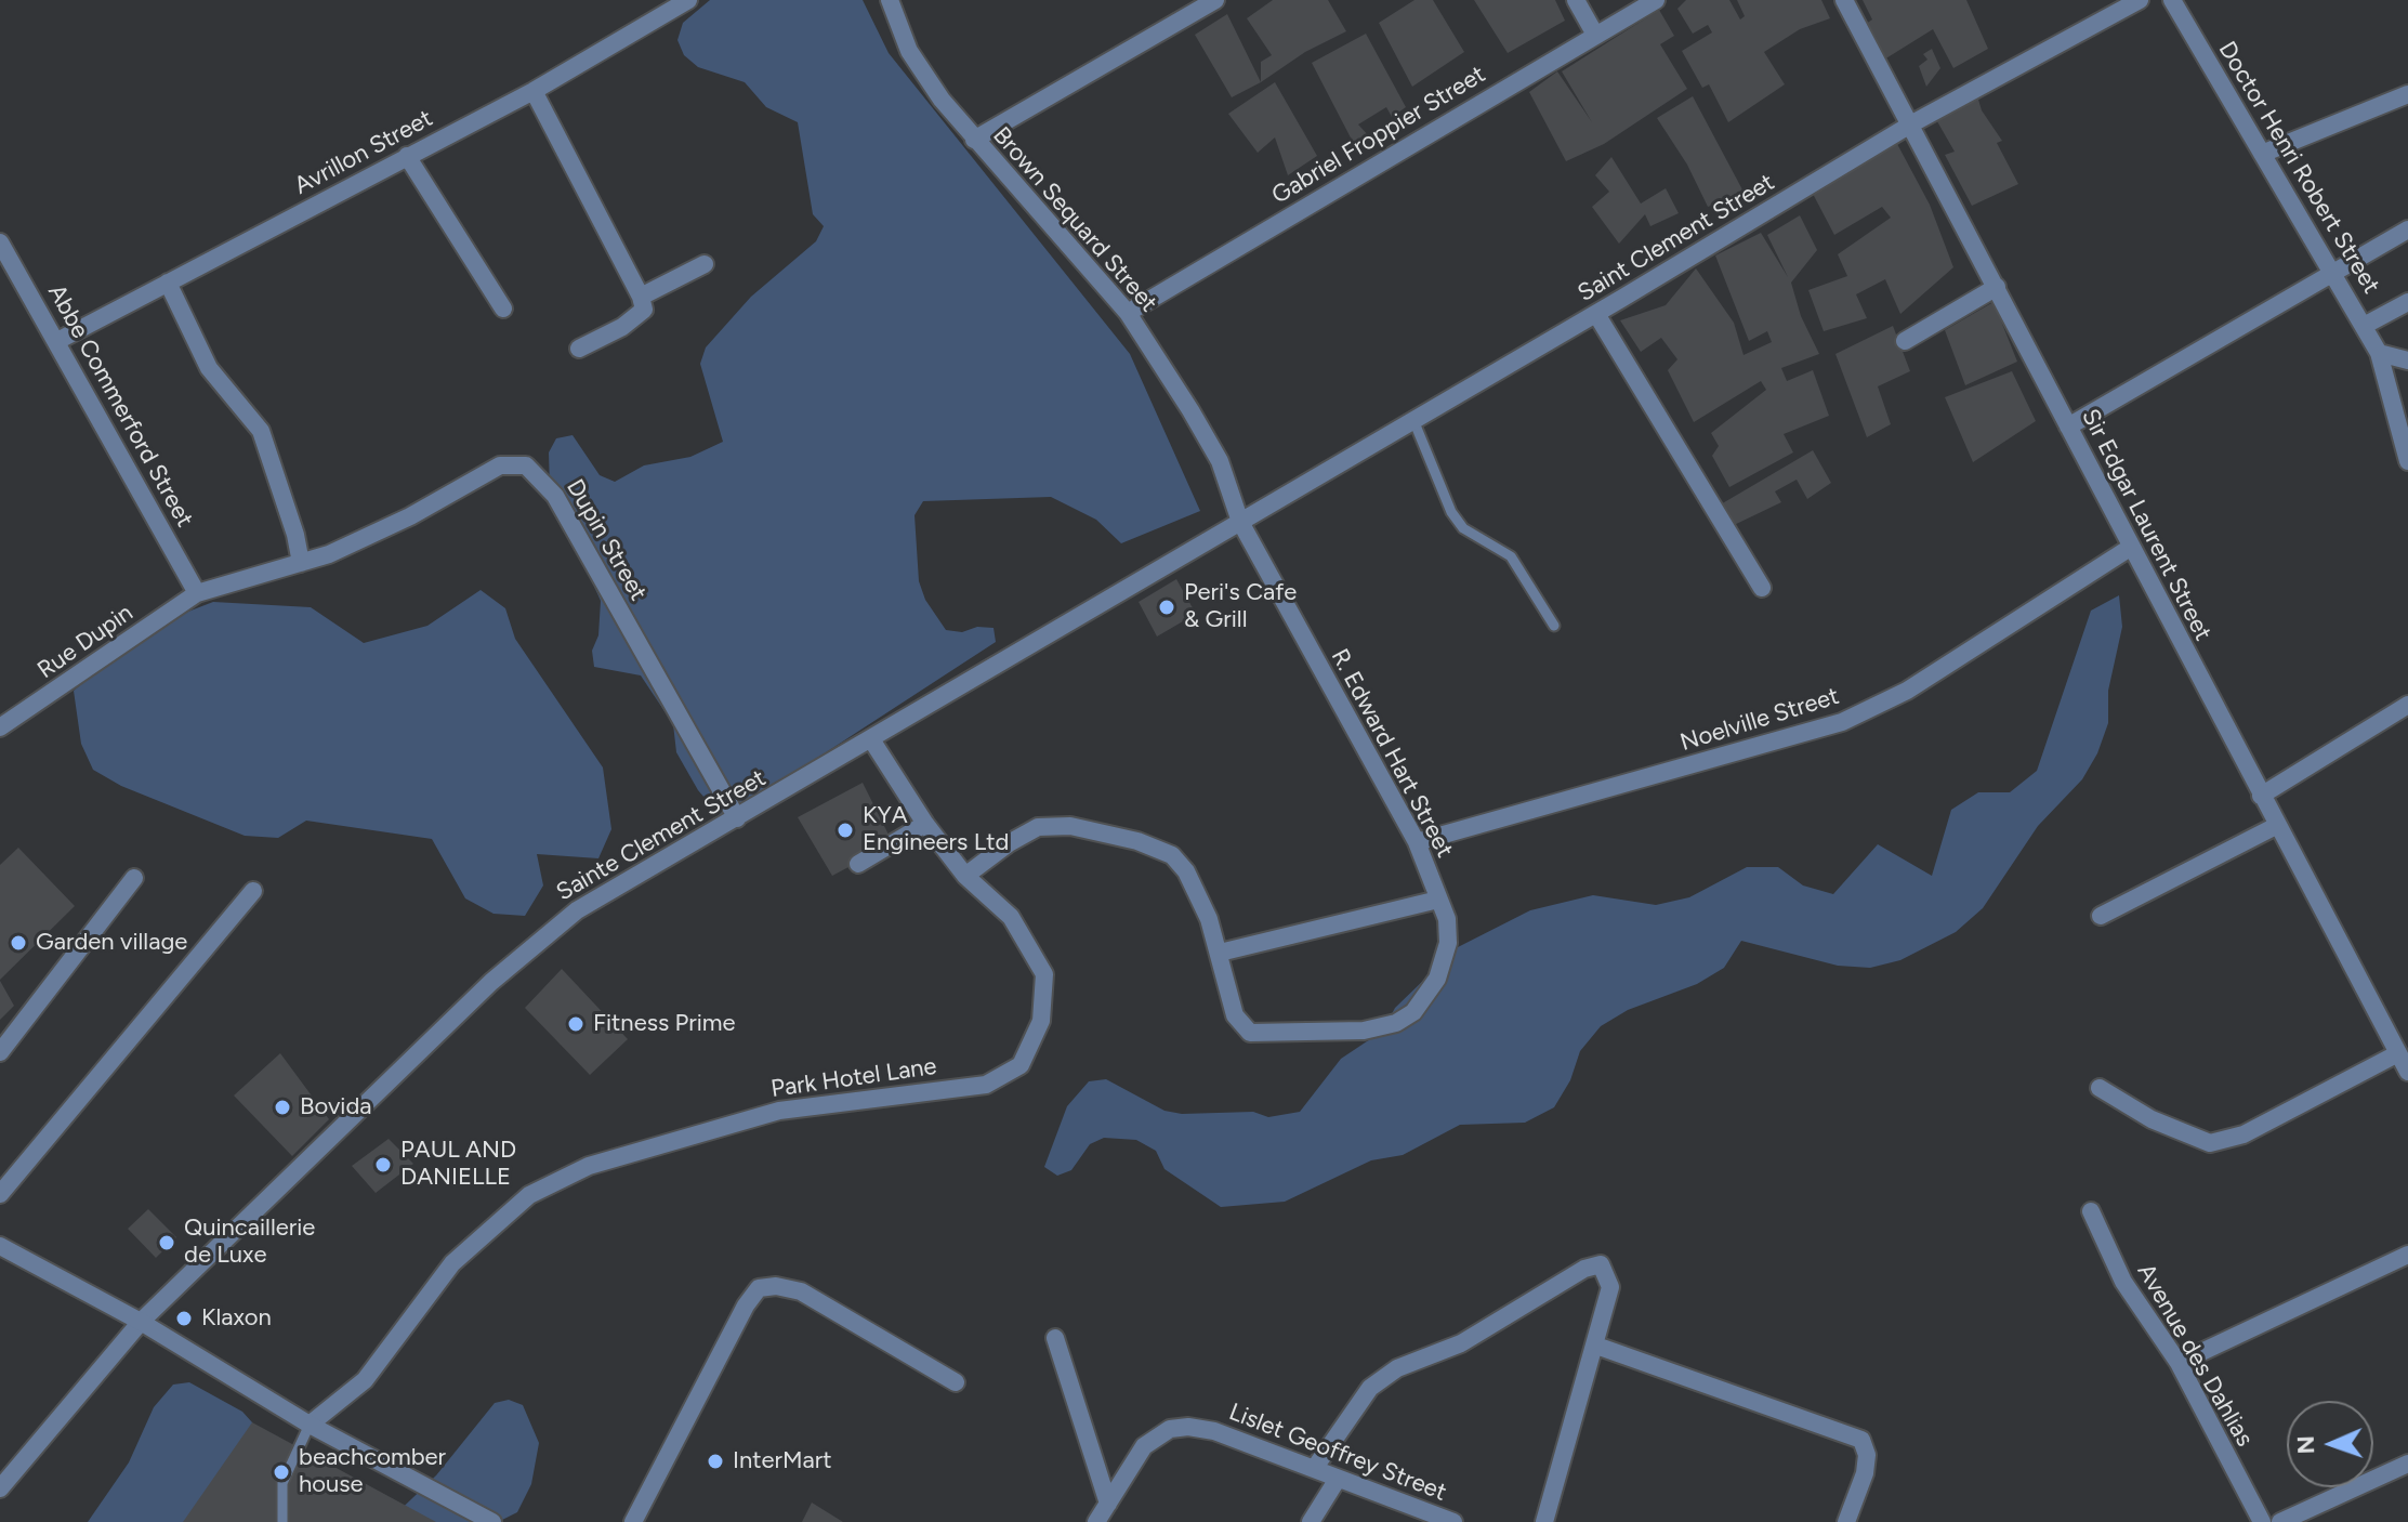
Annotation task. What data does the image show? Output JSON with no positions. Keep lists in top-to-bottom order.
{
  "streets": {
    "street": [
      "Gabriel Froppier Street",
      "Avrillon Street",
      "Doctor Henri Robert Street",
      "Brown Sequard Street",
      "Saint Clement Street",
      "Abbe Commerford Street",
      "Sir Edgar Laurent Street",
      "Dupin Street",
      "Rue Dupin",
      "Noelville Street",
      "R. Edward Hart Street",
      "Sainte Clement Street",
      "Park Hotel Lane",
      "Avenue des Dahlias",
      "Lislet Geoffrey Street"
    ]
  },
  "crossings": [
    ["Gabriel Froppier Street", "Brown Sequard Street"],
    ["Avrillon Street", "Abbe Commerford Street"],
    ["Brown Sequard Street", "Saint Clement Street"],
    ["Brown Sequard Street", "R. Edward Hart Street"],
    ["Brown Sequard Street", "Sainte Clement Street"],
    ["Saint Clement Street", "Sir Edgar Laurent Street"],
    ["Saint Clement Street", "R. Edward Hart Street"],
    ["Saint Clement Street", "Sainte Clement Street"],
    ["Abbe Commerford Street", "Dupin Street"],
    ["Abbe Commerford Street", "Rue Dupin"],
    ["Sir Edgar Laurent Street", "Noelville Street"],
    ["Dupin Street", "Rue Dupin"],
    ["Dupin Street", "Sainte Clement Street"],
    ["Noelville Street", "R. Edward Hart Street"],
    ["R. Edward Hart Street", "Sainte Clement Street"],
    ["R. Edward Hart Street", "Park Hotel Lane"],
    ["Sainte Clement Street", "Park Hotel Lane"]
  ],
  "places": [
    "Peri's Cafe & Grill",
    "KYA Engineers Ltd",
    "Garden village",
    "Fitness Prime",
    "Bovida",
    "PAUL AND DANIELLE",
    "Quincaillerie de Luxe",
    "Klaxon",
    "InterMart",
    "beachcomber house"
  ],
  "north": "left"
}
